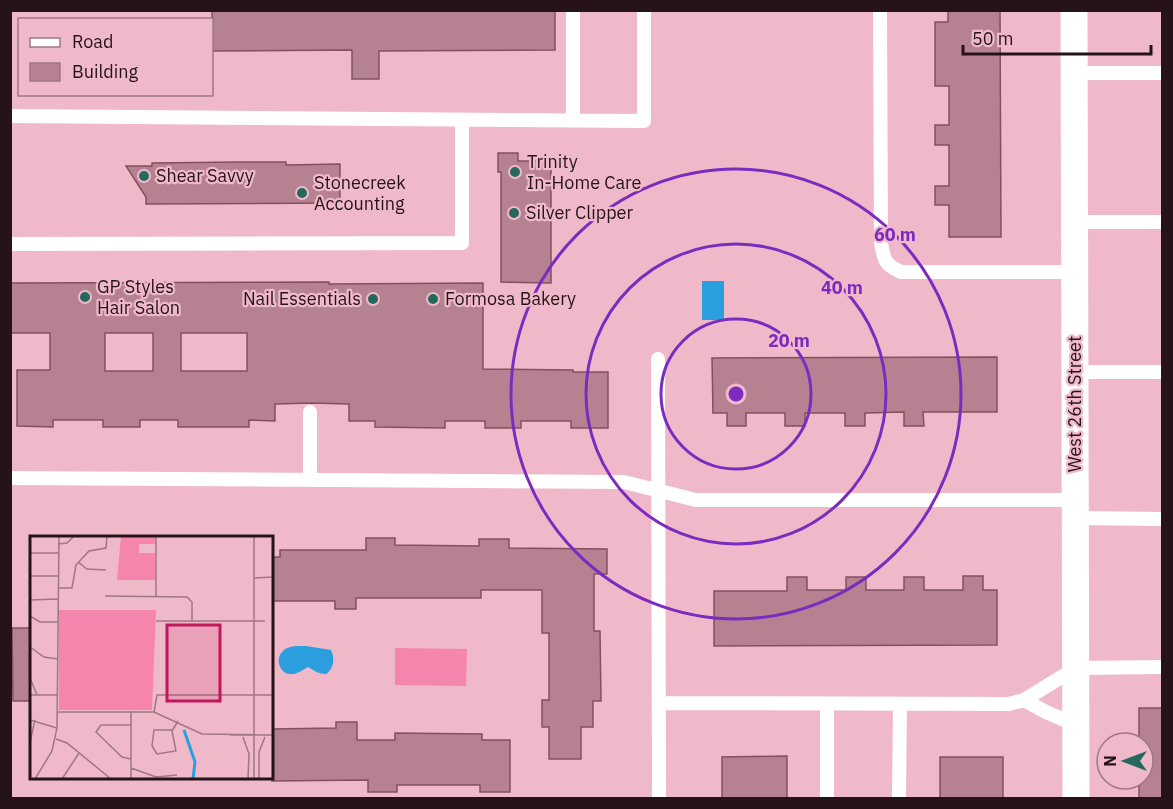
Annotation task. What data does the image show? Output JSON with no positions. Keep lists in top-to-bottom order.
{
  "streets": {
    "street": ["West 26th Street"]
  },
  "places": [
    "Trinity In-Home Care",
    "Shear Savvy",
    "Stonecreek Accounting",
    "Silver Clipper",
    "GP Styles Hair Salon",
    "Nail Essentials",
    "Formosa Bakery"
  ],
  "legend": ["Road", "Building"],
  "scale_bar": "50 m",
  "north": "left",
  "rings": ["60 m", "40 m", "20 m"]
}
